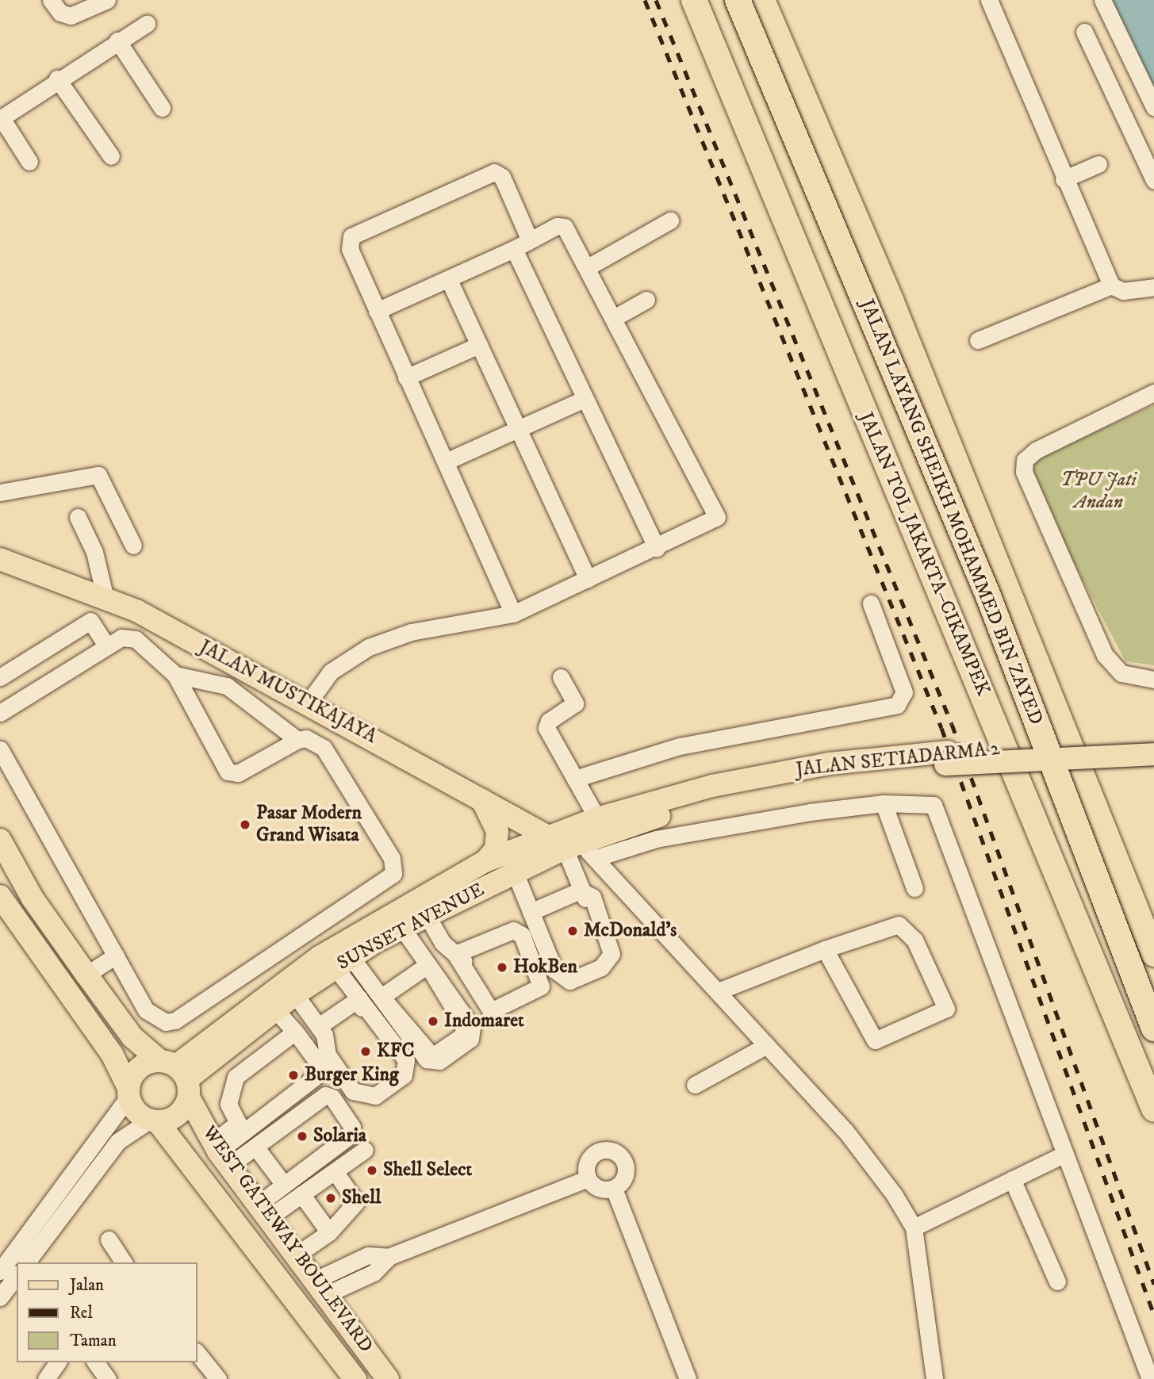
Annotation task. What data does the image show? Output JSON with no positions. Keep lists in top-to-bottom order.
{
  "streets": {
    "highway": ["JALAN LAYANG SHEIKH MOHAMMED BIN ZAYED", "JALAN TOL JAKARTA–CIKAMPEK"],
    "main road": [
      "JALAN MUSTIKAJAYA",
      "JALAN SETIADARMA 2",
      "SUNSET AVENUE",
      "WEST GATEWAY BOULEVARD"
    ]
  },
  "crossings": [
    ["JALAN MUSTIKAJAYA", "JALAN SETIADARMA 2"],
    ["JALAN MUSTIKAJAYA", "SUNSET AVENUE"],
    ["JALAN SETIADARMA 2", "SUNSET AVENUE"],
    ["SUNSET AVENUE", "WEST GATEWAY BOULEVARD"]
  ],
  "parks": ["TPU Jati Andan"],
  "places": [
    "Pasar Modern Grand Wisata",
    "McDonald's",
    "HokBen",
    "Indomaret",
    "KFC",
    "Burger King",
    "Solaria",
    "Shell Select",
    "Shell"
  ],
  "legend": ["Jalan", "Rel", "Taman"]
}
